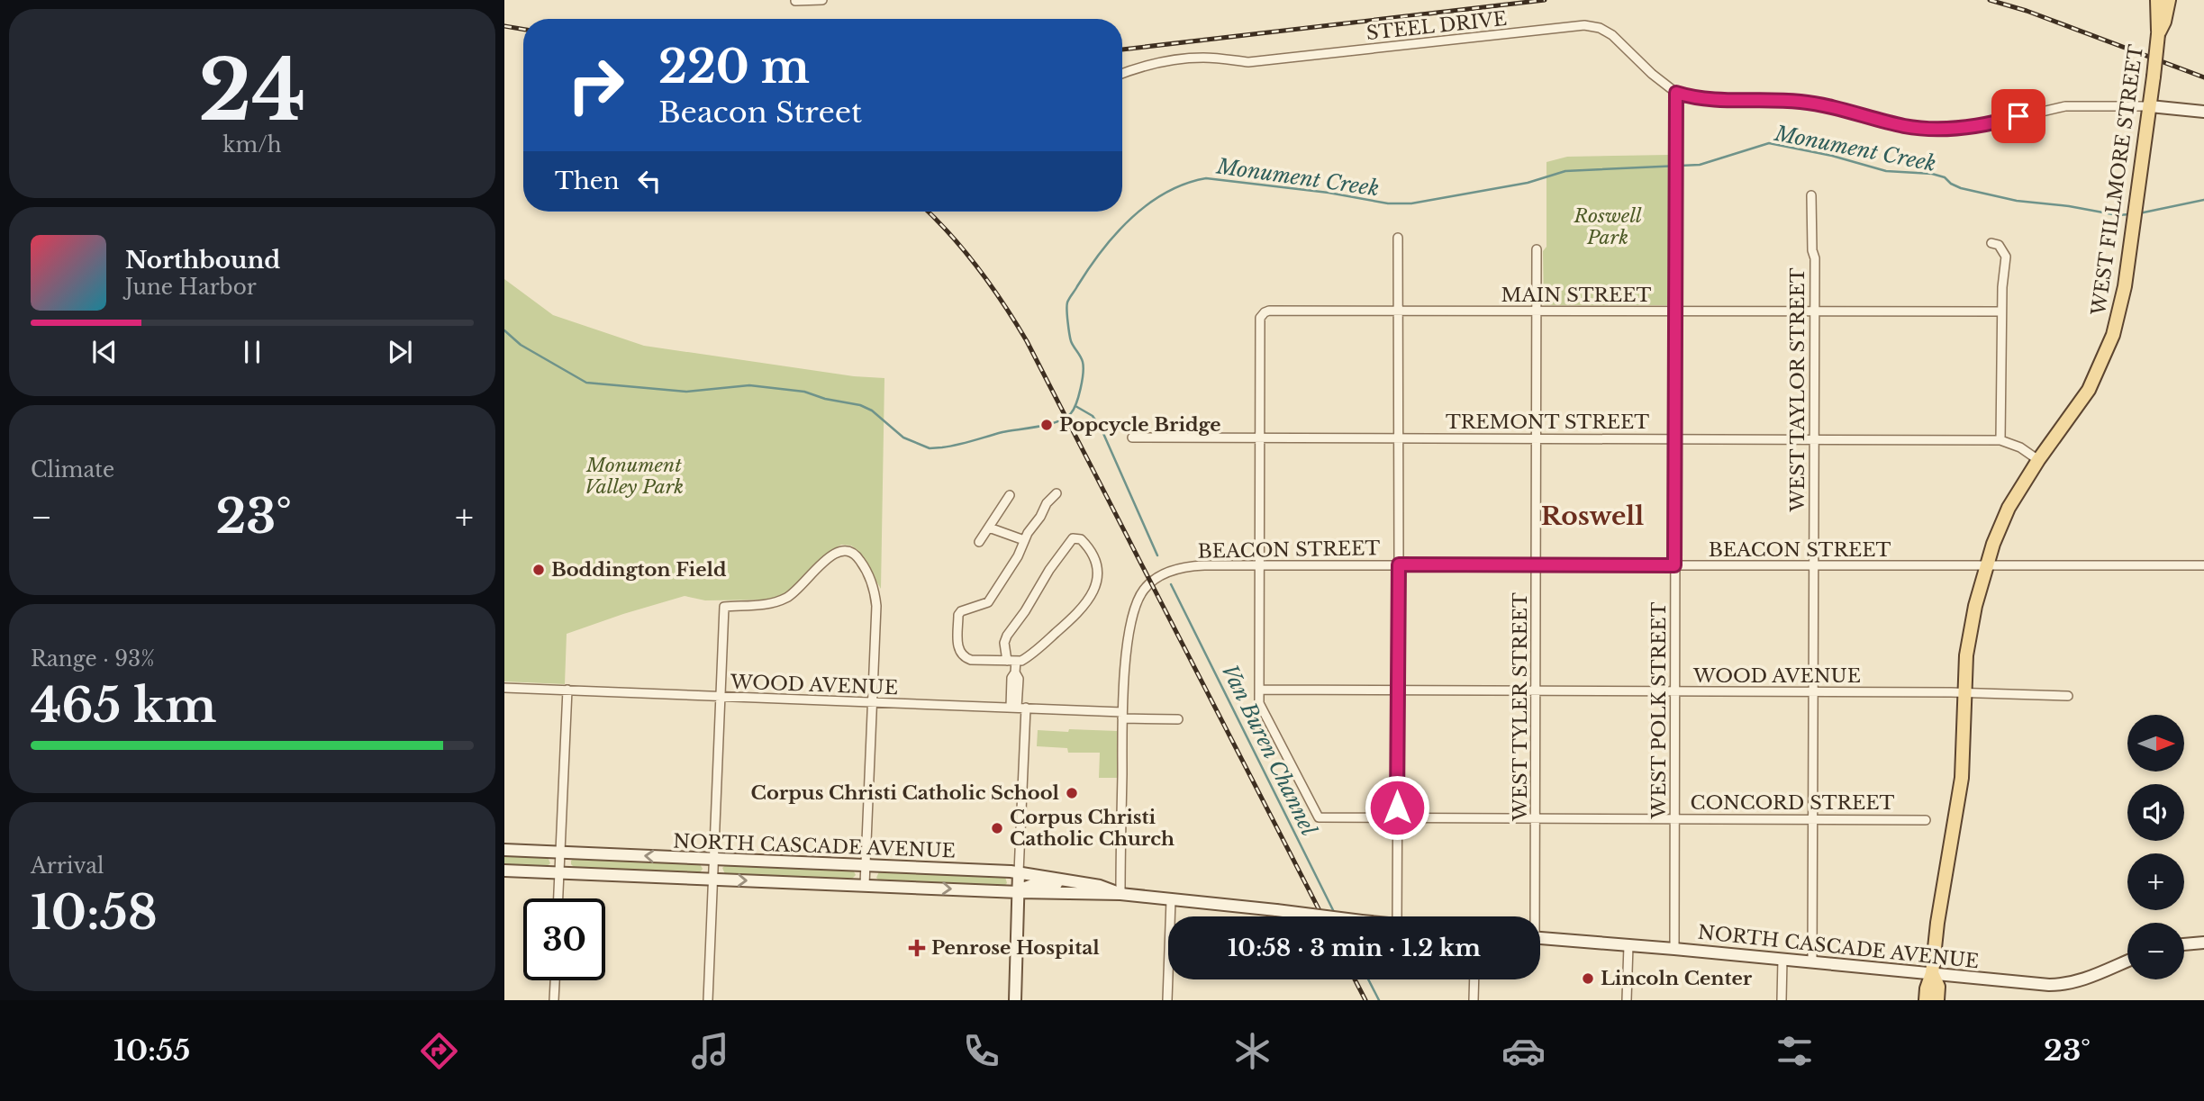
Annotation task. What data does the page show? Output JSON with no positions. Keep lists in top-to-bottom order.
{
  "streets": {
    "main road": ["WEST FILLMORE STREET", "NORTH CASCADE AVENUE"],
    "street": [
      "STEEL DRIVE",
      "MAIN STREET",
      "WEST TAYLOR STREET",
      "TREMONT STREET",
      "BEACON STREET",
      "WOOD AVENUE",
      "WEST TYLER STREET",
      "WEST POLK STREET",
      "CONCORD STREET"
    ]
  },
  "crossings": [
    ["STEEL DRIVE", "WEST FILLMORE STREET"],
    ["STEEL DRIVE", "WEST POLK STREET"],
    ["WEST FILLMORE STREET", "BEACON STREET"],
    ["WEST FILLMORE STREET", "WOOD AVENUE"],
    ["WEST FILLMORE STREET", "NORTH CASCADE AVENUE"],
    ["MAIN STREET", "WEST TAYLOR STREET"],
    ["MAIN STREET", "TREMONT STREET"],
    ["MAIN STREET", "WEST TYLER STREET"],
    ["MAIN STREET", "WEST POLK STREET"],
    ["WEST TAYLOR STREET", "TREMONT STREET"],
    ["WEST TAYLOR STREET", "BEACON STREET"],
    ["WEST TAYLOR STREET", "WOOD AVENUE"],
    ["WEST TAYLOR STREET", "CONCORD STREET"],
    ["WEST TAYLOR STREET", "NORTH CASCADE AVENUE"],
    ["TREMONT STREET", "WEST TYLER STREET"],
    ["TREMONT STREET", "WEST POLK STREET"],
    ["BEACON STREET", "WOOD AVENUE"],
    ["BEACON STREET", "WEST TYLER STREET"],
    ["BEACON STREET", "WEST POLK STREET"],
    ["WOOD AVENUE", "WEST TYLER STREET"],
    ["WOOD AVENUE", "WEST POLK STREET"],
    ["WOOD AVENUE", "CONCORD STREET"],
    ["WEST TYLER STREET", "CONCORD STREET"],
    ["WEST POLK STREET", "CONCORD STREET"],
    ["WEST POLK STREET", "NORTH CASCADE AVENUE"]
  ],
  "districts": ["Roswell"],
  "water": ["Monument Creek", "Van Buren Channel"],
  "parks": ["Roswell Park", "Monument Valley Park"],
  "places": {
    "other": [
      "Popcycle Bridge",
      "Boddington Field",
      "Corpus Christi Catholic School",
      "Corpus Christi Catholic Church",
      "Lincoln Center"
    ],
    "health": ["Penrose Hospital"]
  },
  "north": "right",
  "page": {
    "tile": [
      ["24", "km/h"],
      "Climate",
      ["Range · 93%", "465 km"],
      ["Arrival", "10:58"]
    ],
    "turn": ["220 m", "Beacon Street"],
    "then": "Then",
    "song": ["Northbound", "June Harbor"],
    "heat": ["−", "23°", "+"],
    "map_buttons": ["+", "−"],
    "limit": "30",
    "trip": "10:58 · 3 min · 1.2 km",
    "tabs": ["10:55", "23°"]
  }
}
